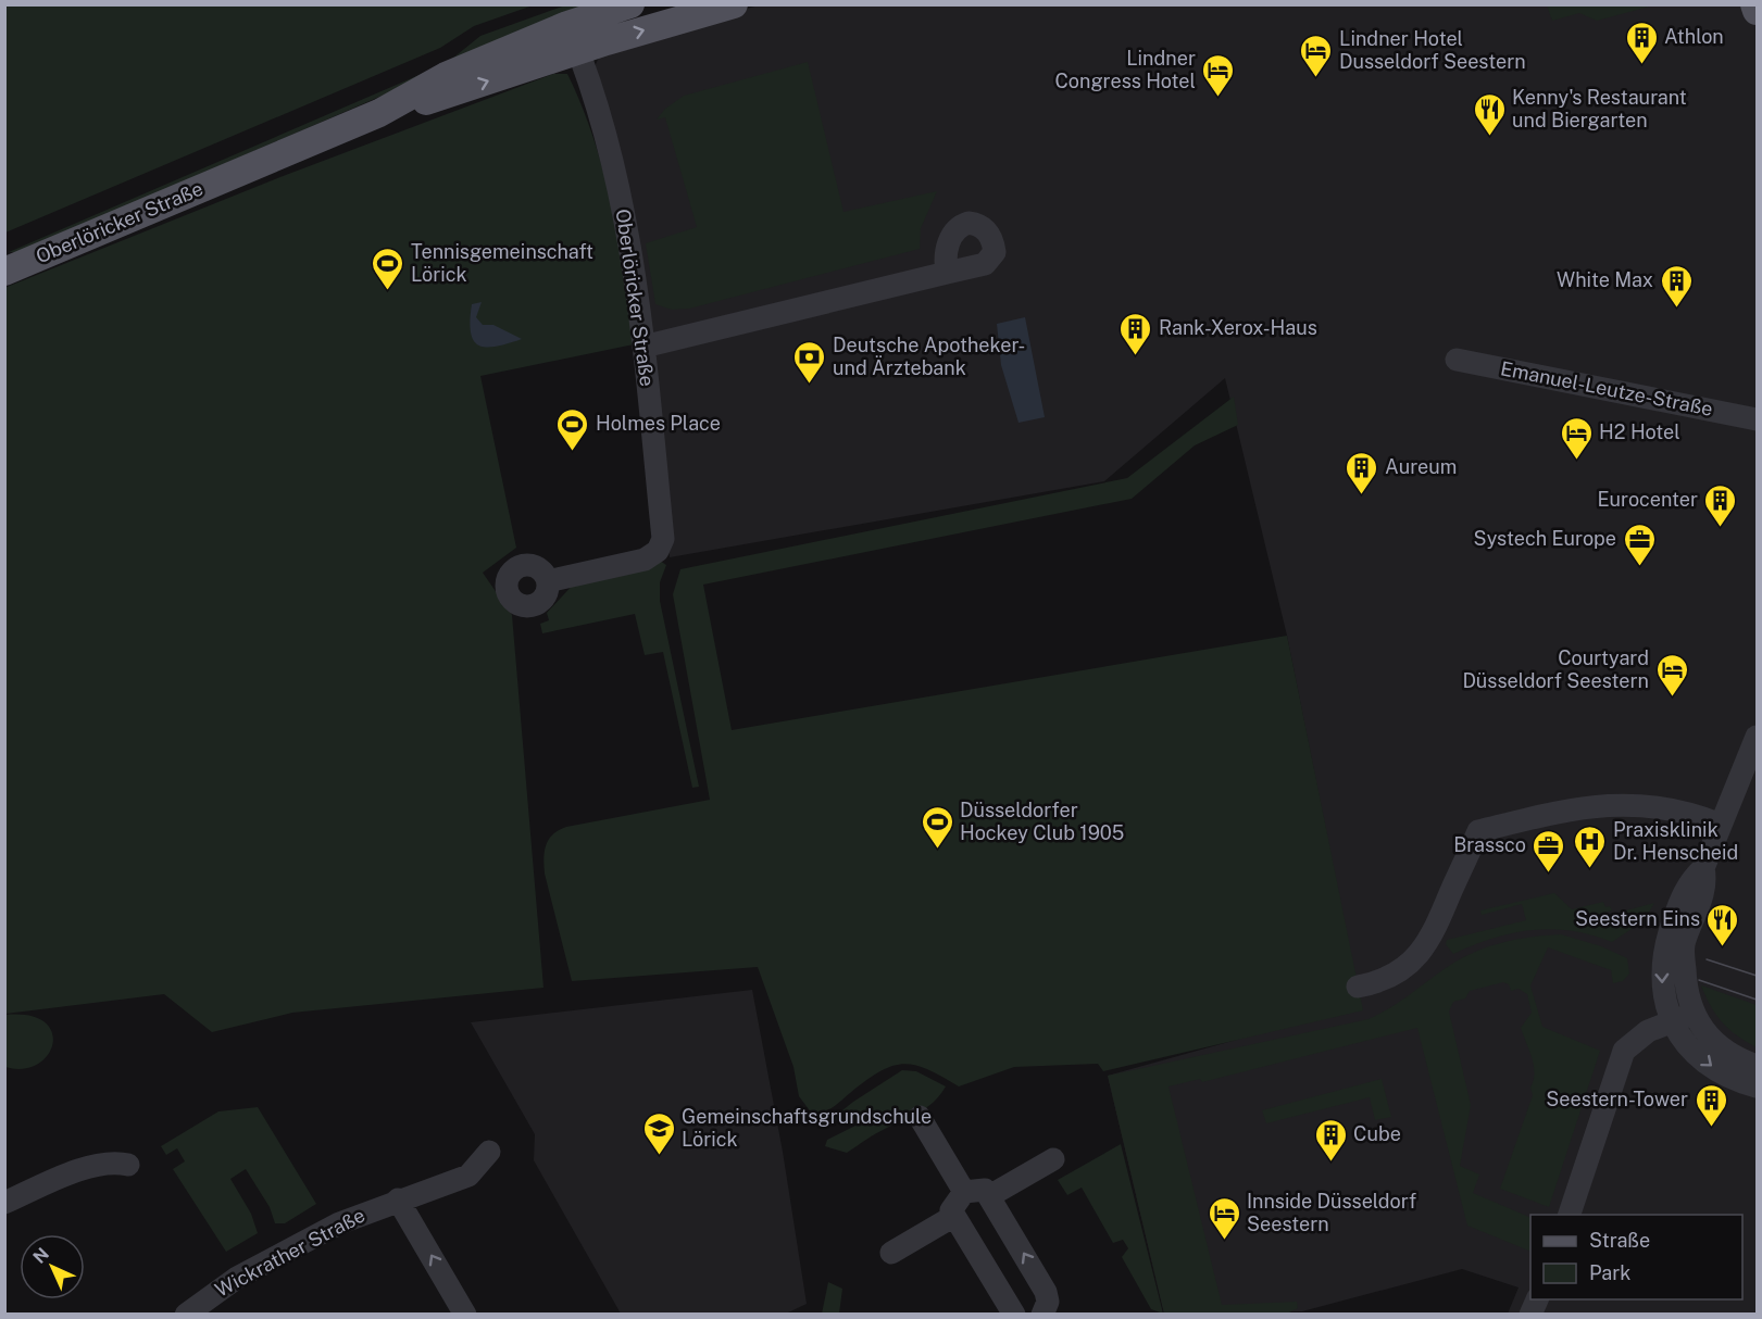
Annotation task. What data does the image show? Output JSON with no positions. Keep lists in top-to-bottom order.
{
  "streets": {
    "main road": ["Oberlöricker Straße"],
    "street": ["Emanuel-Leutze-Straße", "Wickrather Straße"]
  },
  "places": {
    "building": [
      "Athlon",
      "White Max",
      "Rank-Xerox-Haus",
      "Aureum",
      "Eurocenter",
      "Seestern-Tower",
      "Cube"
    ],
    "hotel": [
      "Lindner Hotel Dusseldorf Seestern",
      "Lindner Congress Hotel",
      "H2 Hotel",
      "Courtyard Düsseldorf Seestern",
      "Innside Düsseldorf Seestern"
    ],
    "restaurant": ["Kenny's Restaurant und Biergarten", "Seestern Eins"],
    "sports": ["Tennisgemeinschaft Lörick", "Holmes Place", "Düsseldorfer Hockey Club 1905"],
    "bank": ["Deutsche Apotheker- und Ärztebank"],
    "office": ["Systech Europe", "Brassco"],
    "hospital": ["Praxisklinik Dr. Henscheid"],
    "school or university": ["Gemeinschaftsgrundschule Lörick"]
  },
  "legend": ["Straße", "Park"],
  "north": "top left"
}
